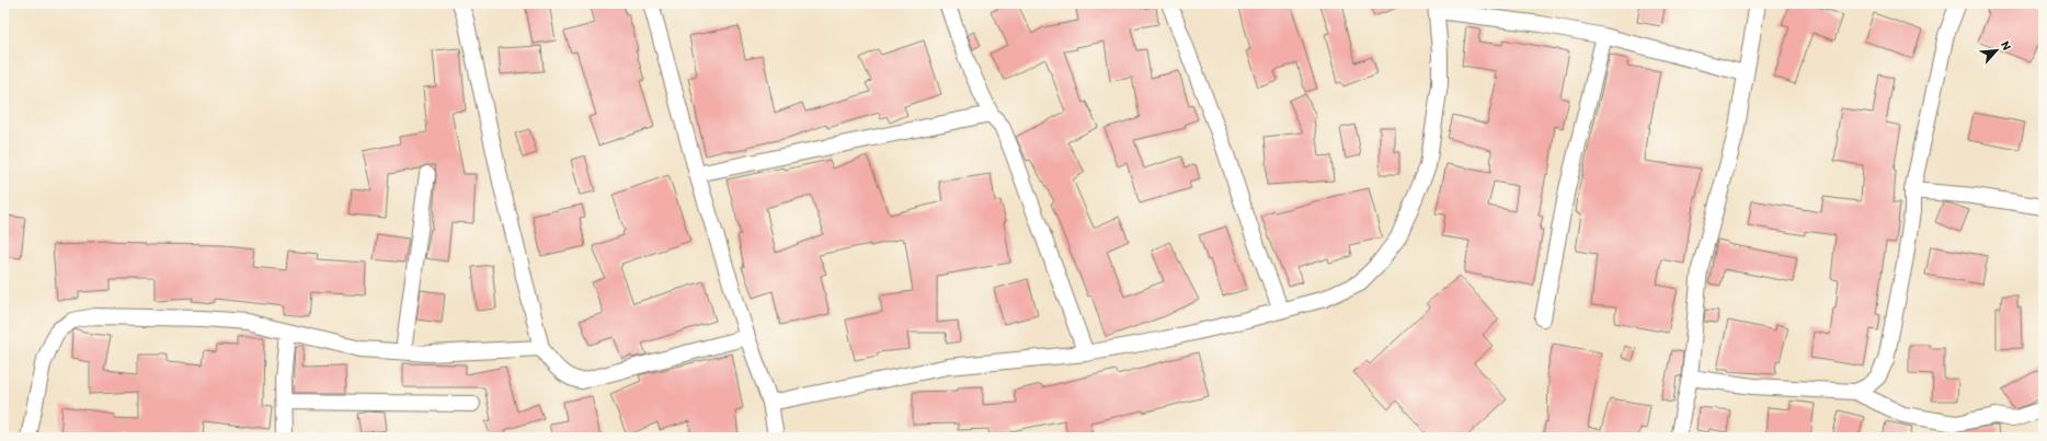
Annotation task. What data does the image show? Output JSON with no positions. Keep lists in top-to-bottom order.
{
  "north": "top right"
}
